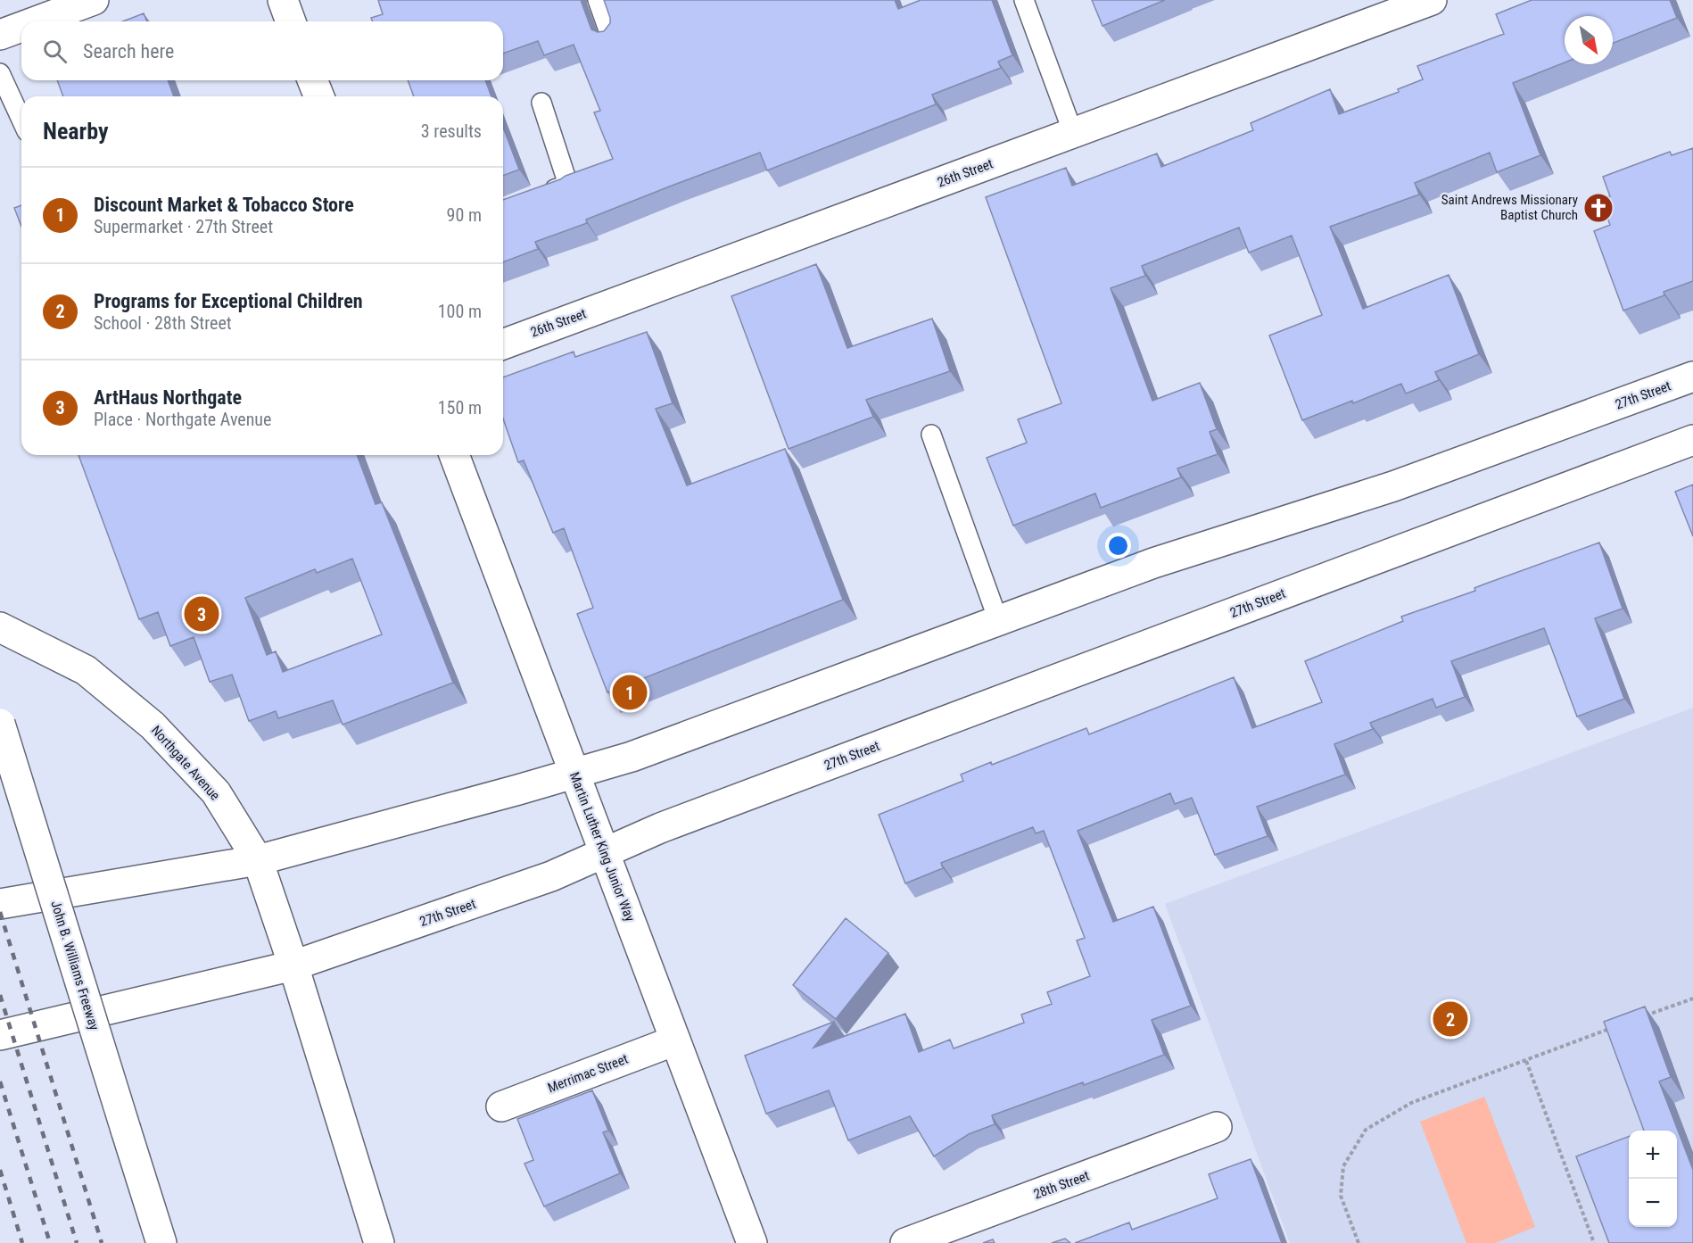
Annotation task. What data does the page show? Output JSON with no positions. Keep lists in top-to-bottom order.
{
  "streets": {
    "main road": [
      "26th Street",
      "27th Street",
      "Northgate Avenue",
      "Martin Luther King Junior Way",
      "John B. Williams Freeway",
      "Merrimac Street",
      "28th Street"
    ]
  },
  "crossings": [
    ["27th Street", "Northgate Avenue"],
    ["27th Street", "Martin Luther King Junior Way"],
    ["Martin Luther King Junior Way", "Merrimac Street"]
  ],
  "places": {
    "church": ["Saint Andrews Missionary Baptist Church"]
  },
  "north": "bottom right",
  "page": {
    "search": "Search here",
    "heading": ["Nearby", "3 results"],
    "list": [
      {
        "mark": "1",
        "name": "Discount Market & Tobacco Store",
        "note": "Supermarket · 27th Street",
        "value": "90 m"
      },
      {
        "mark": "2",
        "name": "Programs for Exceptional Children",
        "note": "School · 28th Street",
        "value": "100 m"
      },
      {
        "mark": "3",
        "name": "ArtHaus Northgate",
        "note": "Place · Northgate Avenue",
        "value": "150 m"
      }
    ],
    "pins": ["3", "1", "2"],
    "map_buttons": ["+", "−"]
  }
}
